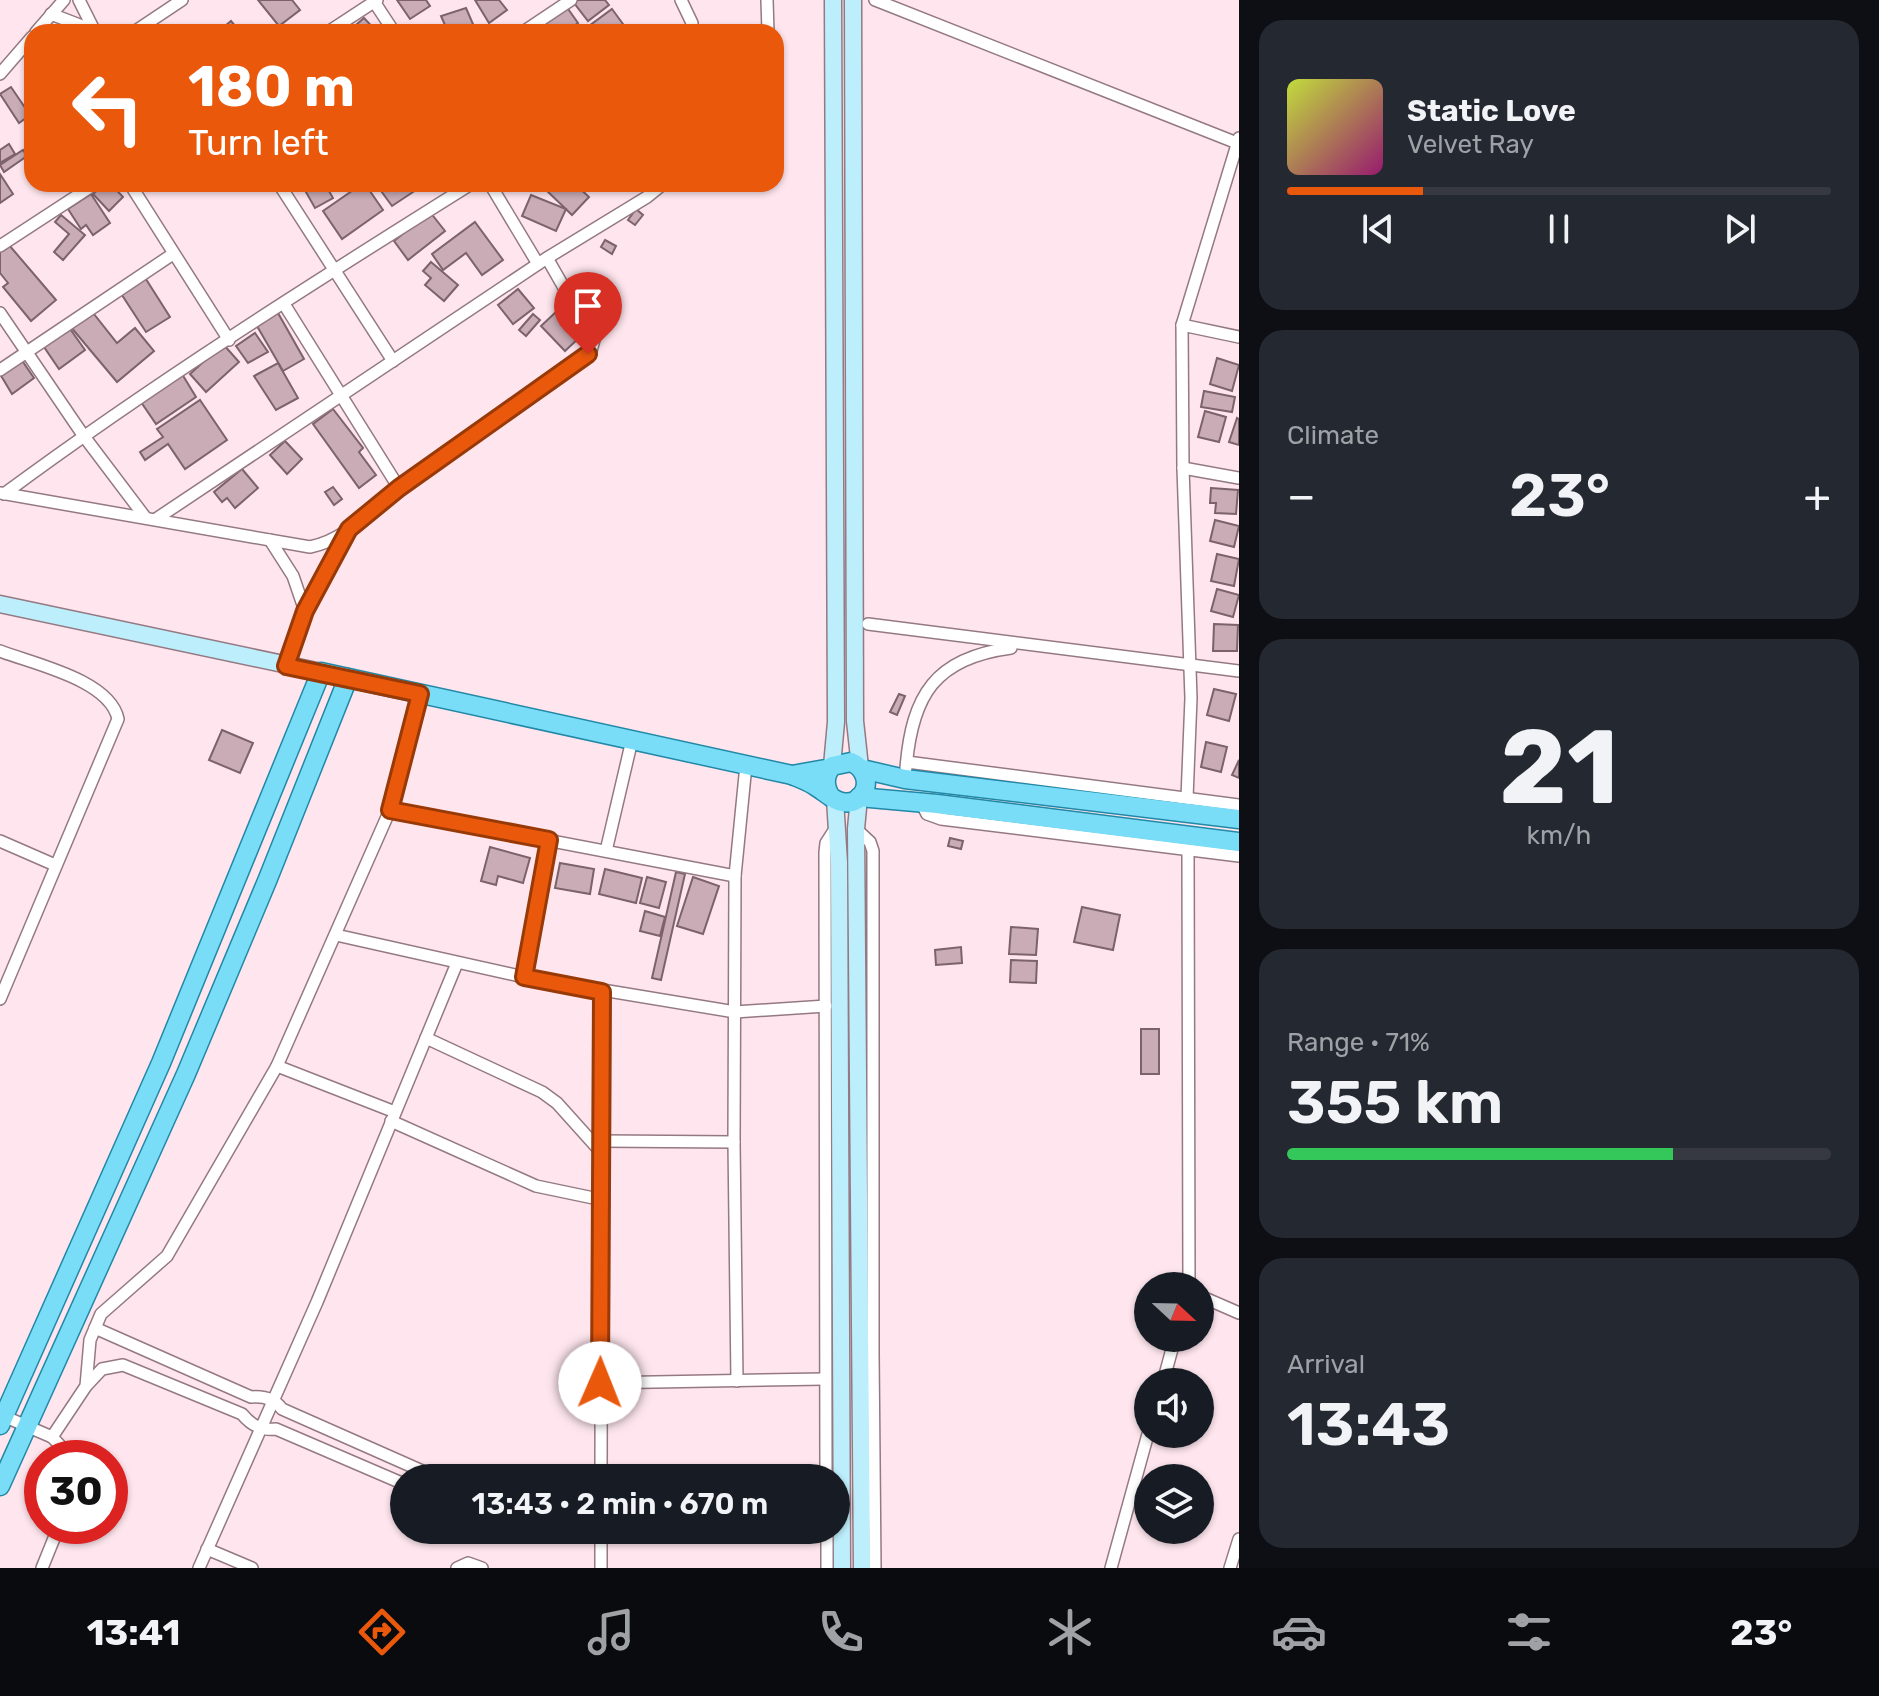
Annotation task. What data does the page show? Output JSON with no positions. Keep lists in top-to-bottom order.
{
  "north": "right",
  "page": {
    "turn": ["180 m", "Turn left"],
    "song": ["Static Love", "Velvet Ray"],
    "tile": [
      "Climate",
      ["21", "km/h"],
      ["Range · 71%", "355 km"],
      ["Arrival", "13:43"]
    ],
    "heat": ["−", "23°", "+"],
    "limit": "30",
    "trip": "13:43 · 2 min · 670 m",
    "tabs": ["13:41", "23°"]
  }
}
